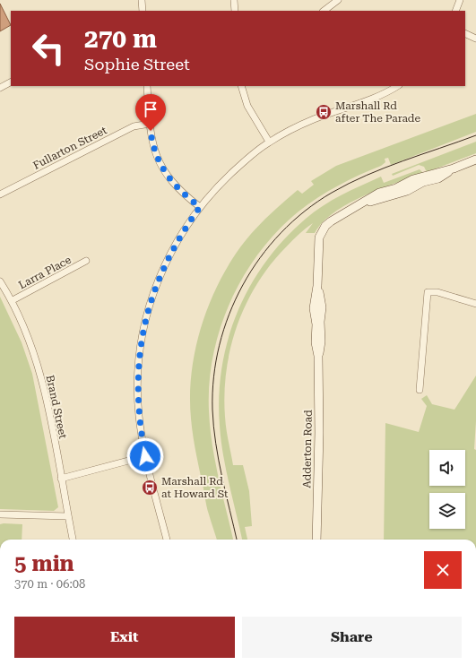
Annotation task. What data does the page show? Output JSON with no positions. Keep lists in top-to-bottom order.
{
  "streets": {
    "main road": ["Adderton Road"],
    "street": ["Fullarton Street", "Larra Place", "Brand Street"]
  },
  "crossings": [
    ["Larra Place", "Brand Street"]
  ],
  "places": {
    "bus stop": ["Marshall Rd after The Parade", "Marshall Rd at Howard St"]
  },
  "page": {
    "turn": ["270 m", "Sophie Street"],
    "heading": ["5 min", "370 m · 06:08"],
    "buttons": ["Exit", "Share"]
  }
}
